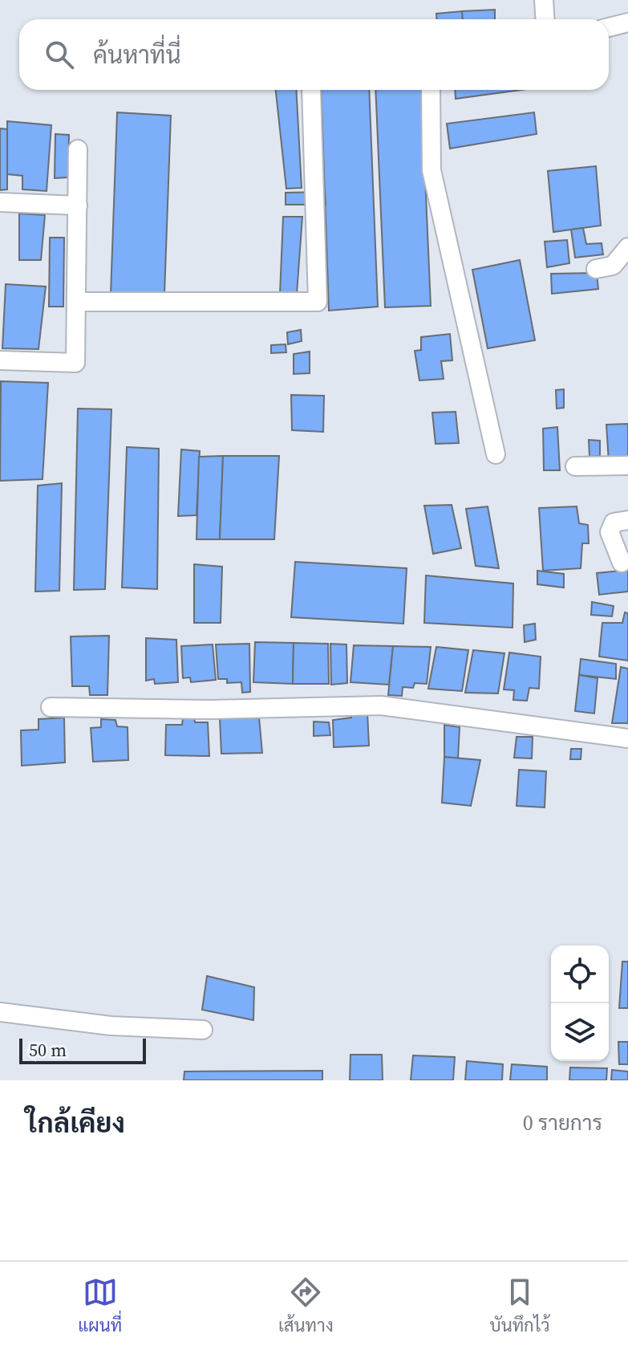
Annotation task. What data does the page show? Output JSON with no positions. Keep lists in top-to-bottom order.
{
  "scale_bar": "50 m",
  "page": {
    "search": "ค้นหาที่นี่",
    "scale": "50 m",
    "heading": ["ใกล้เคียง", "0 รายการ"],
    "nav": ["แผนที่", "เส้นทาง", "บันทึกไว้"]
  }
}
